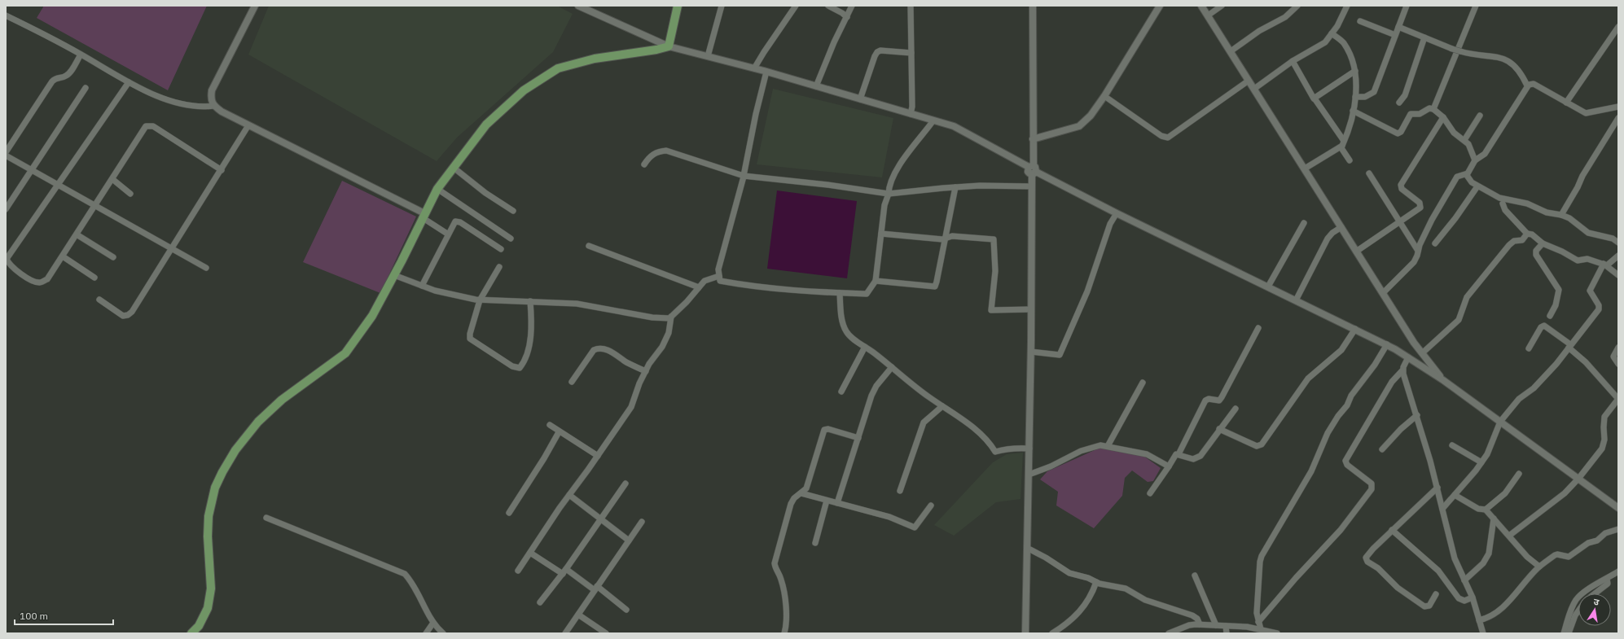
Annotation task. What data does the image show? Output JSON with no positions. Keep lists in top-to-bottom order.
{
  "scale_bar": "100 m",
  "north": "top"
}
